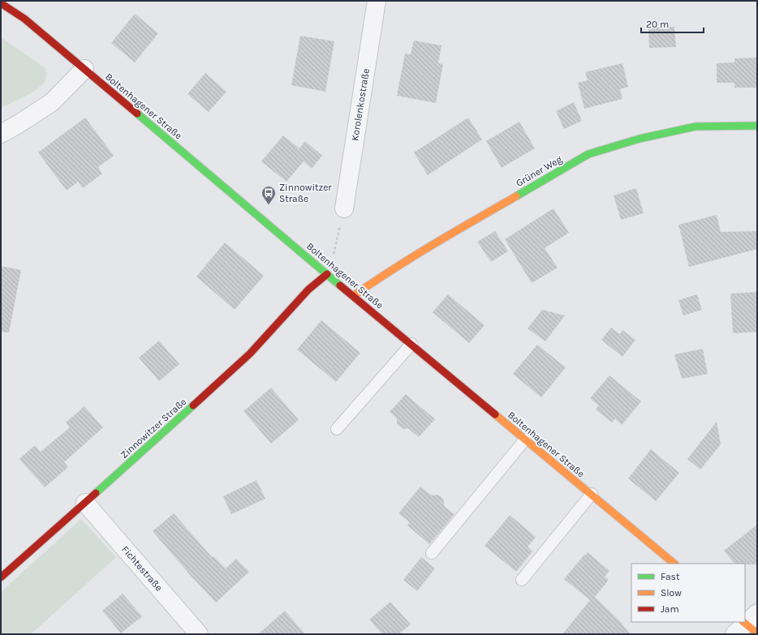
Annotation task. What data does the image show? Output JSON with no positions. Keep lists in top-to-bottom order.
{
  "streets": {
    "street": [
      "Korolenkostraße",
      "Boltenhagener Straße",
      "Grüner Weg",
      "Zinnowitzer Straße",
      "Fichtestraße"
    ]
  },
  "crossings": [
    ["Boltenhagener Straße", "Grüner Weg"],
    ["Boltenhagener Straße", "Zinnowitzer Straße"],
    ["Zinnowitzer Straße", "Fichtestraße"]
  ],
  "places": {
    "bus stop": ["Zinnowitzer Straße"]
  },
  "legend": ["Fast", "Slow", "Jam"],
  "scale_bar": "20 m"
}
